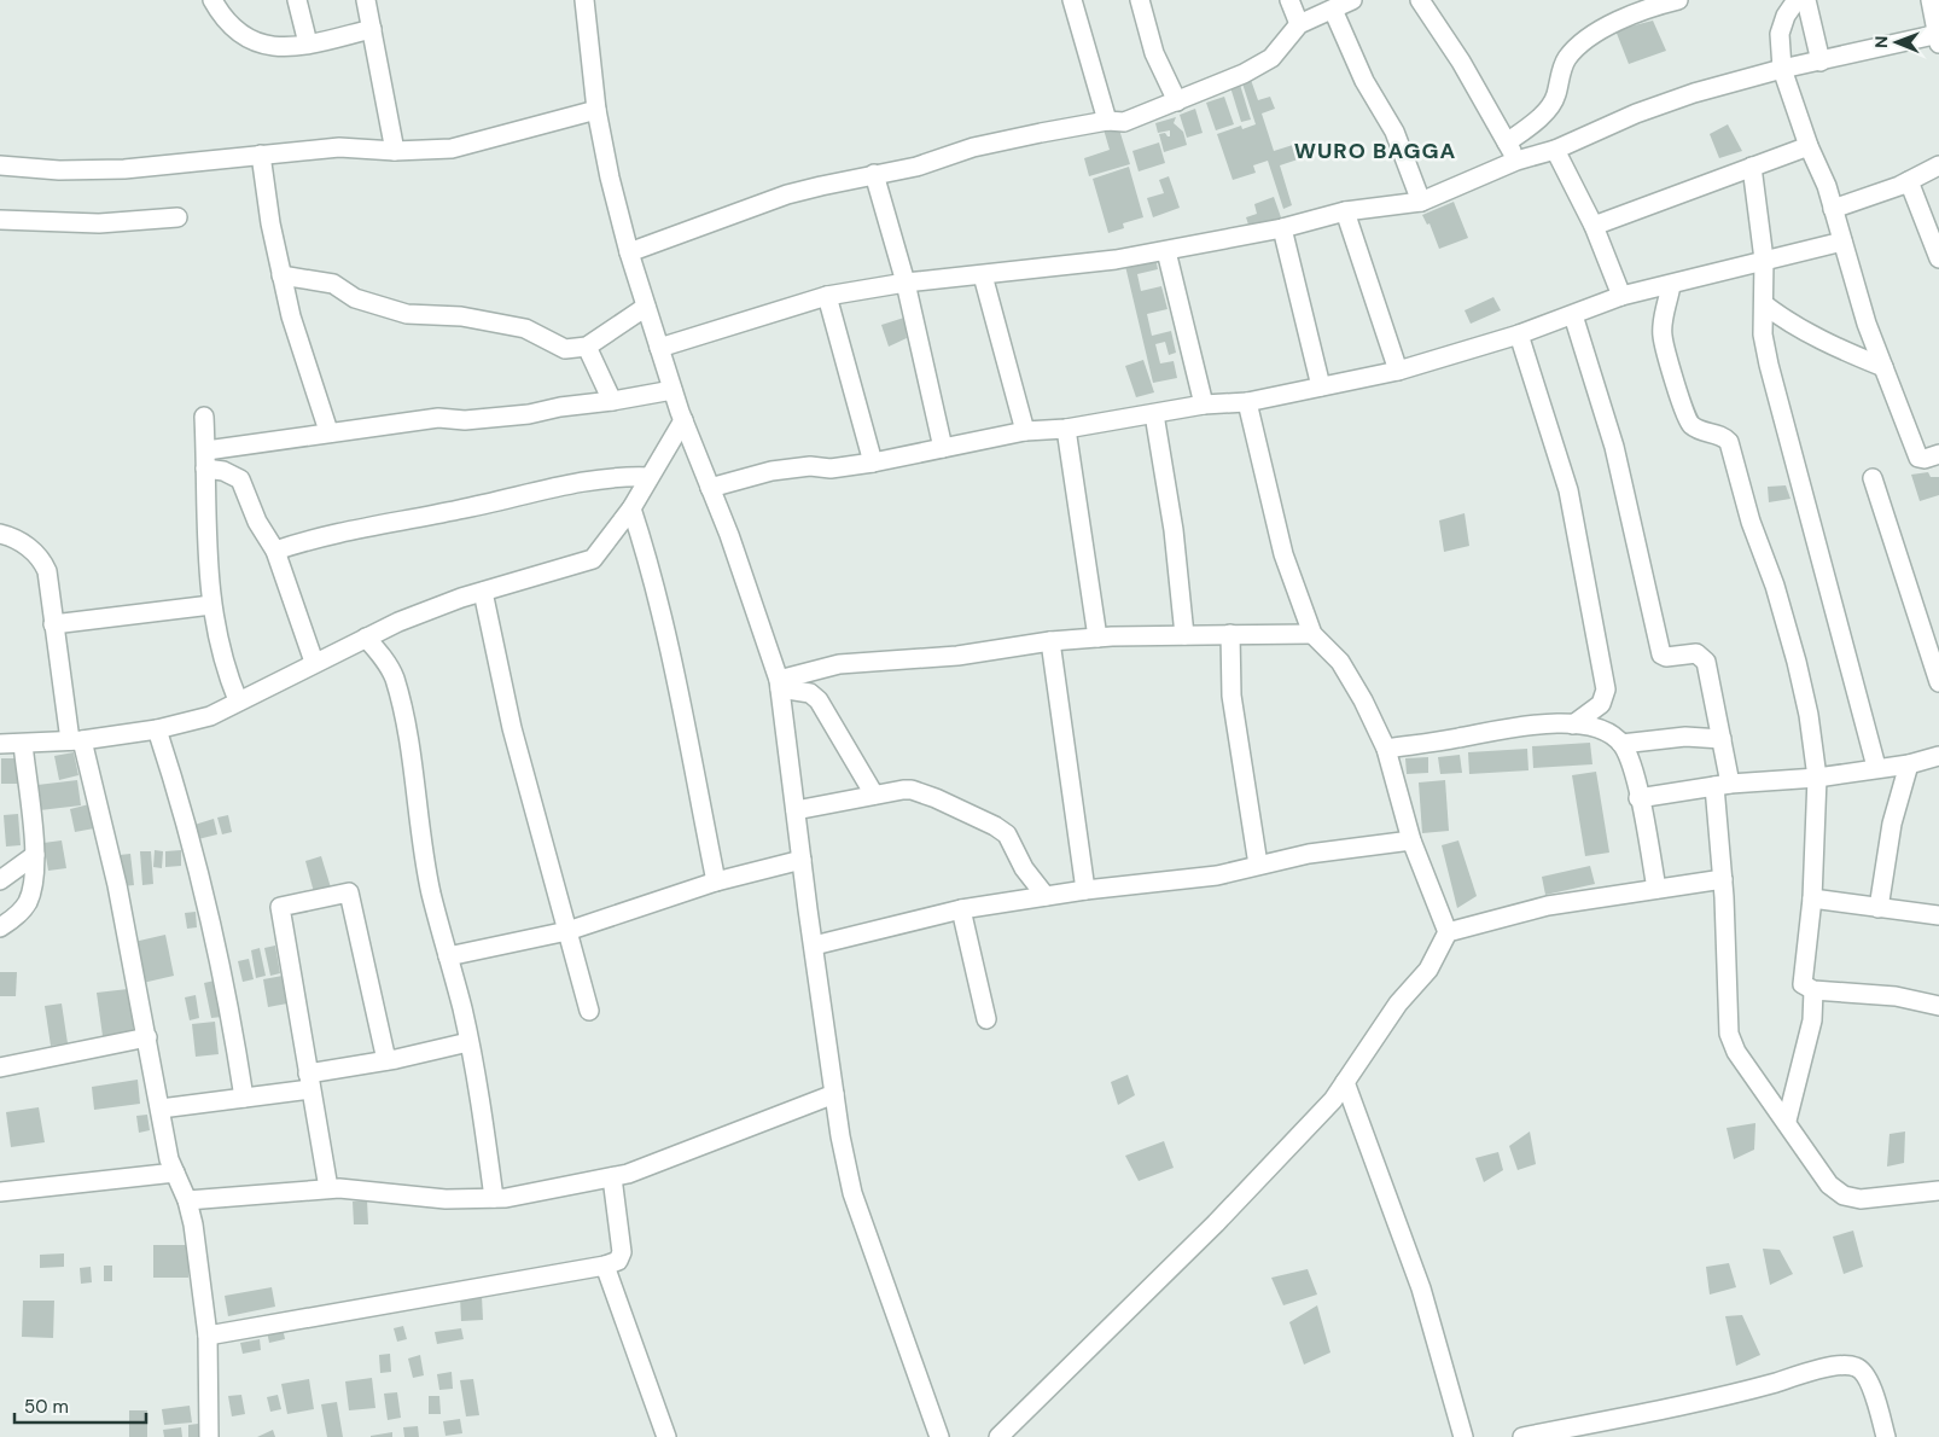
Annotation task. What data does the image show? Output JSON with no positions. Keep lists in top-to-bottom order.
{
  "districts": ["WURO BAGGA"],
  "scale_bar": "50 m",
  "north": "left"
}
